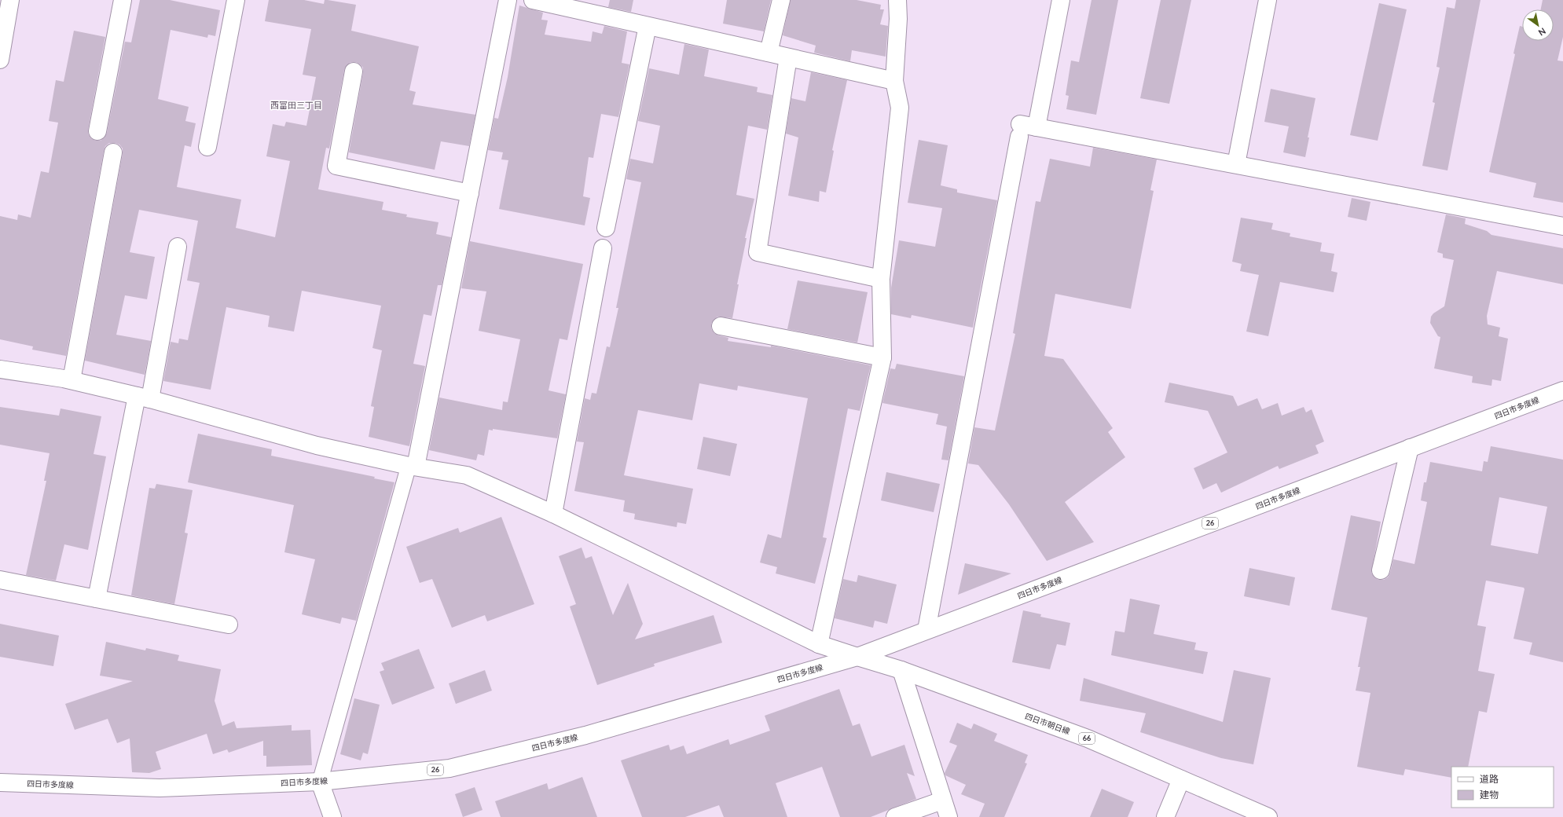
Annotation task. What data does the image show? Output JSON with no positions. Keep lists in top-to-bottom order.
{
  "streets": {
    "street": [
      "四日市多度線",
      "26",
      "四日市朝日線",
      "66"
    ]
  },
  "crossings": [
    ["四日市多度線", "四日市朝日線"]
  ],
  "districts": ["西富田三丁目"],
  "legend": ["道路", "建物"],
  "north": "bottom right"
}
